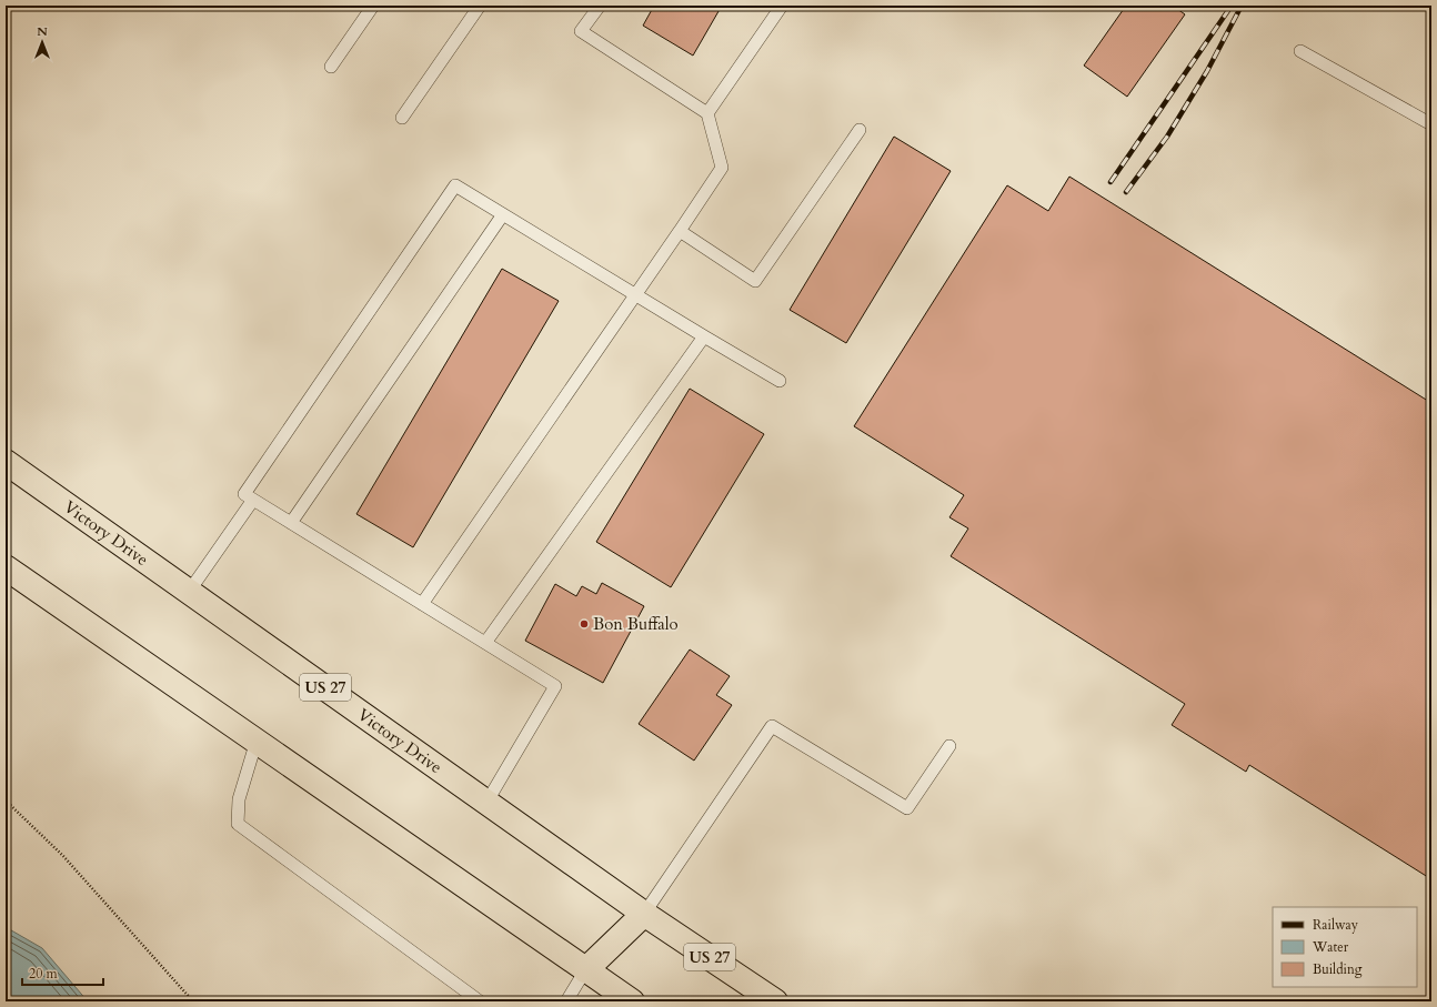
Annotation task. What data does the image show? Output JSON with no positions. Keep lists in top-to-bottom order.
{
  "streets": {
    "highway": ["Victory Drive", "US 27"]
  },
  "places": ["Bon Buffalo"],
  "legend": ["Railway", "Water", "Building"],
  "scale_bar": "20 m",
  "north": "top"
}
